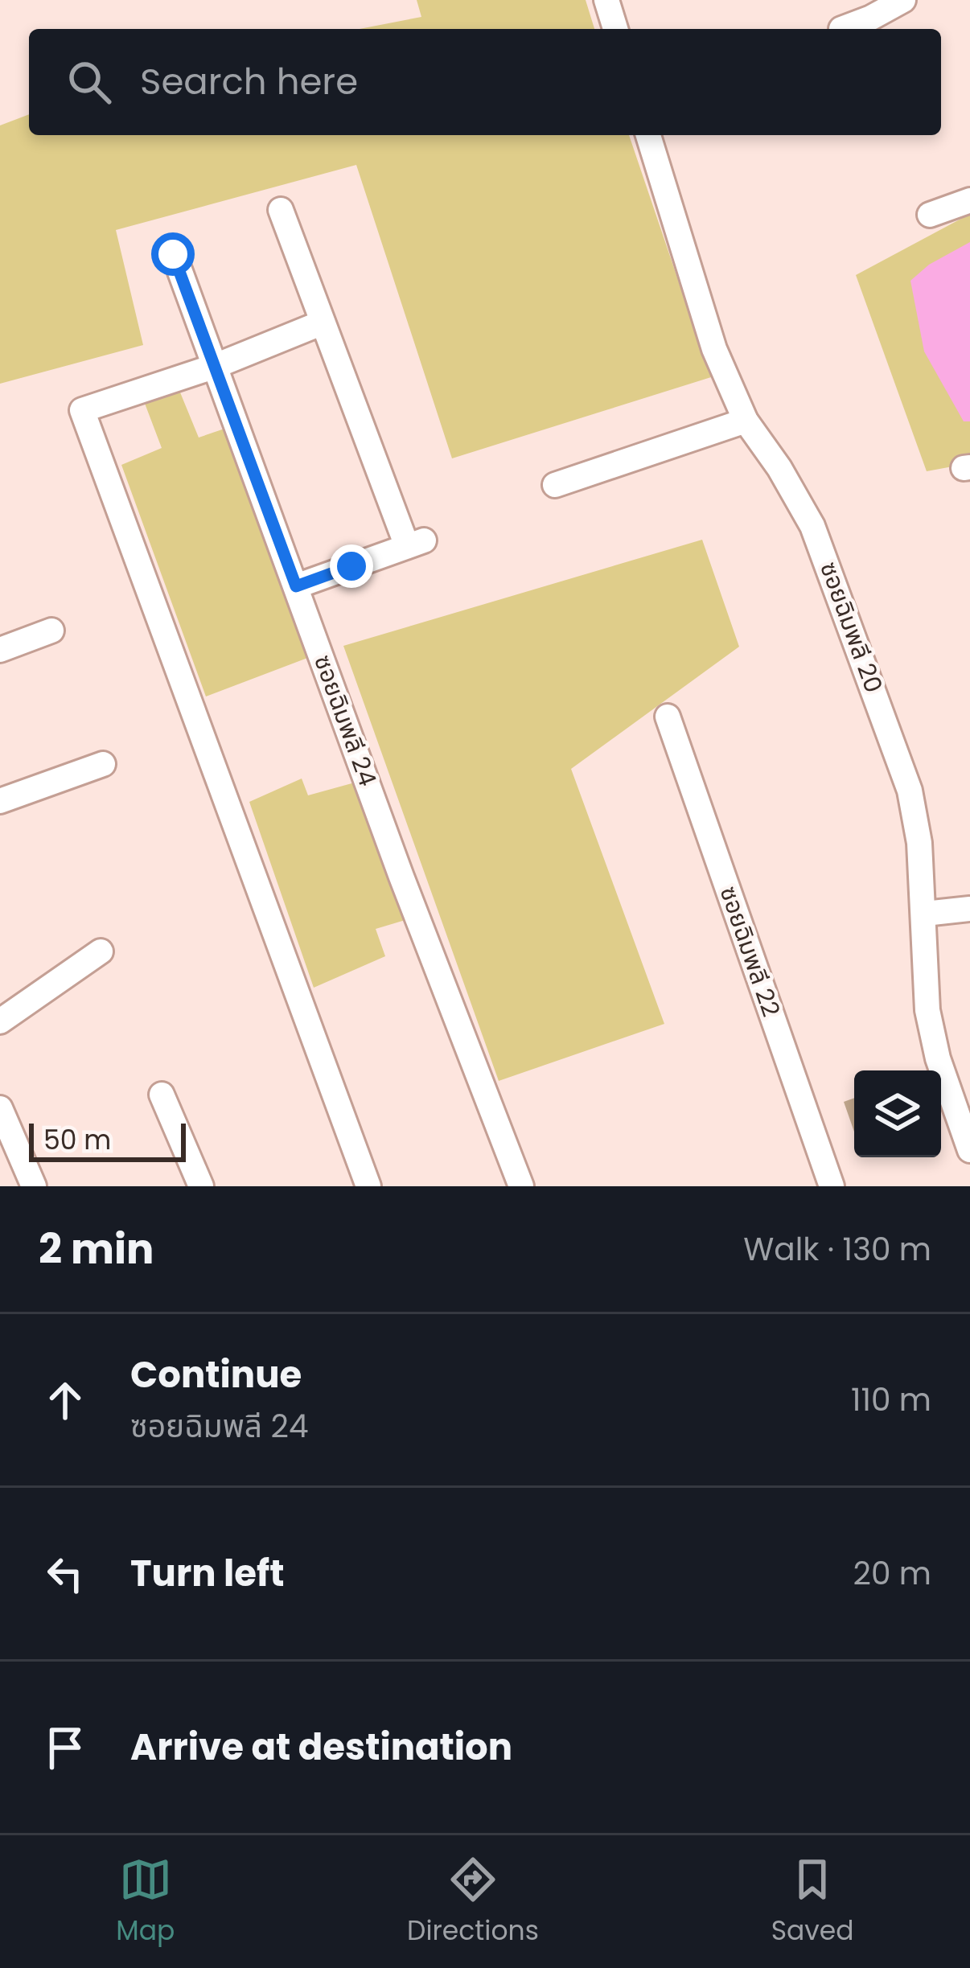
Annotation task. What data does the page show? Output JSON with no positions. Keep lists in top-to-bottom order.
{
  "streets": {
    "street": ["ซอยฉิมพลี 20", "ซอยฉิมพลี 24", "ซอยฉิมพลี 22"]
  },
  "scale_bar": "50 m",
  "page": {
    "search": "Search here",
    "scale": "50 m",
    "heading": ["2 min", "Walk · 130 m"],
    "list": [
      ["Continue", "ซอยฉิมพลี 24", "110 m"],
      ["Turn left", "20 m"],
      "Arrive at destination"
    ],
    "nav": ["Map", "Directions", "Saved"]
  }
}
